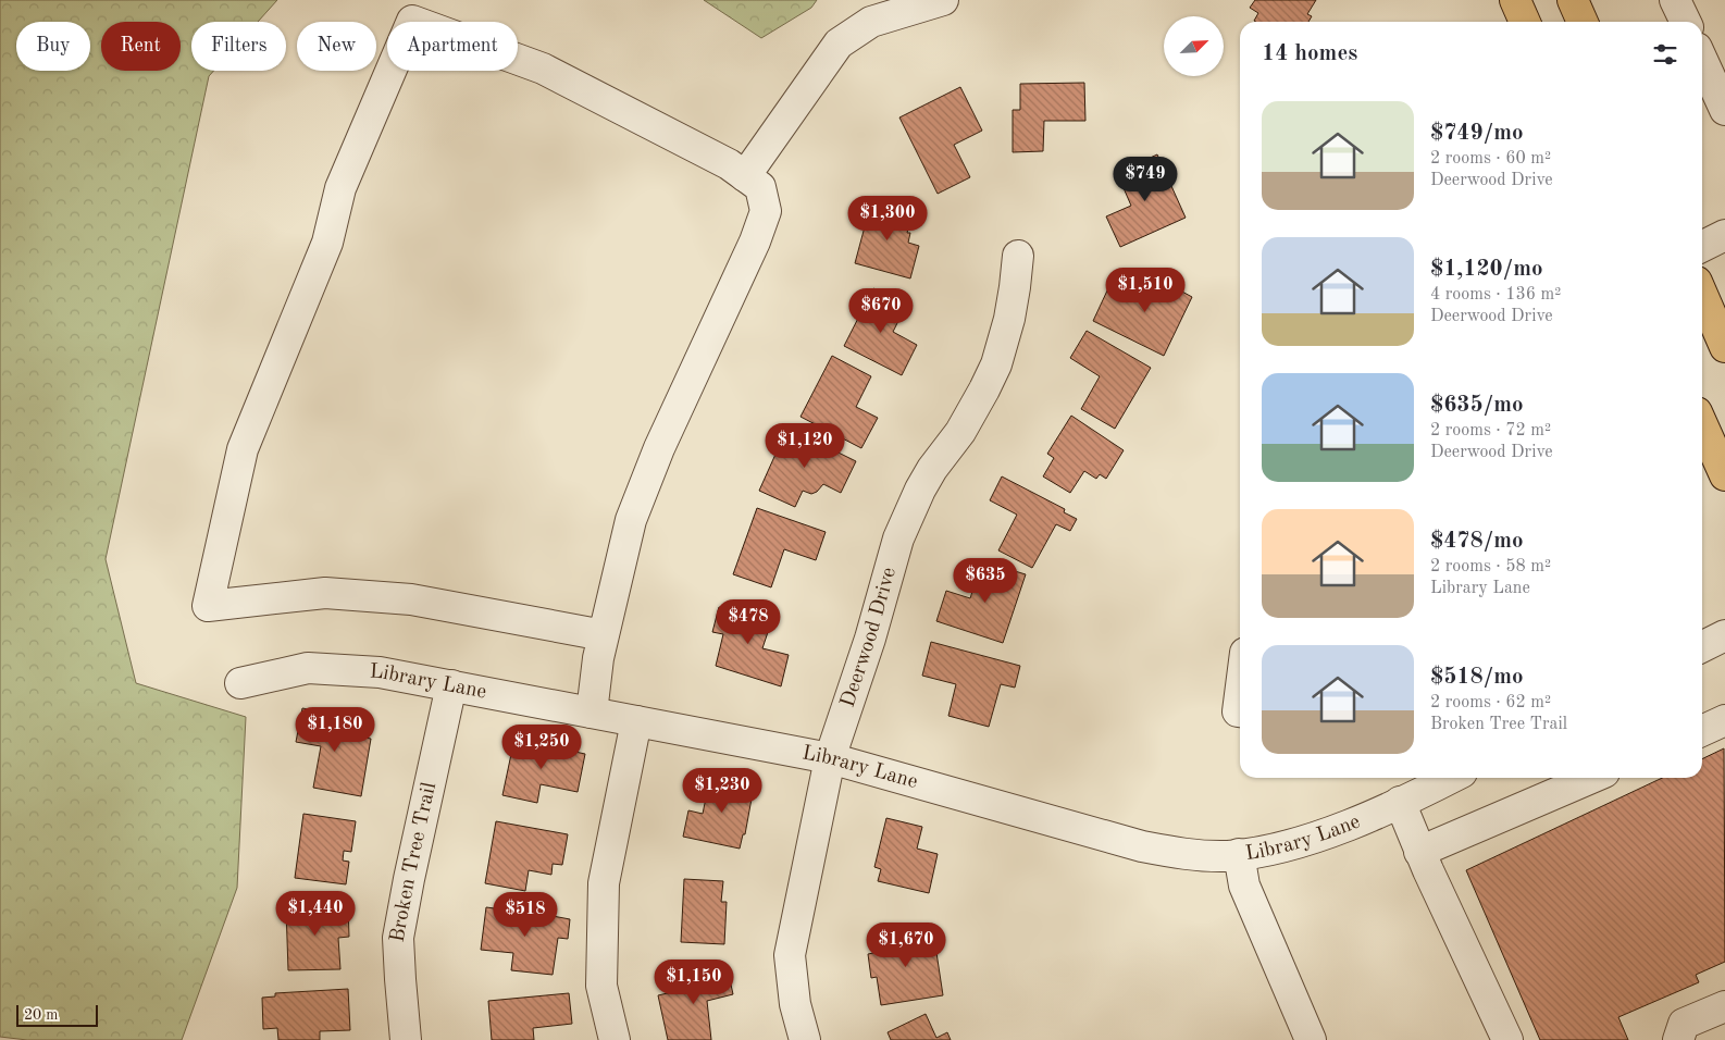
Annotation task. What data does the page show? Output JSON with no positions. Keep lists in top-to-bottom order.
{
  "streets": {
    "street": ["Deerwood Drive", "Library Lane", "Broken Tree Trail"]
  },
  "crossings": [
    ["Deerwood Drive", "Library Lane"],
    ["Library Lane", "Broken Tree Trail"]
  ],
  "scale_bar": "20 m",
  "north": "top right",
  "page": {
    "chip": [
      "Buy",
      "Rent",
      "Filters",
      "New",
      "Apartment"
    ],
    "heading": "14 homes",
    "list": [
      {
        "name": "$749/mo",
        "note": "2 rooms · 60 m² · Deerwood Drive"
      },
      {
        "name": "$1,120/mo",
        "note": "4 rooms · 136 m² · Deerwood Drive"
      },
      {
        "name": "$635/mo",
        "note": "2 rooms · 72 m² · Deerwood Drive"
      },
      {
        "name": "$478/mo",
        "note": "2 rooms · 58 m² · Library Lane"
      },
      {
        "name": "$518/mo",
        "note": "2 rooms · 62 m² · Broken Tree Trail"
      }
    ],
    "price": [
      "$749",
      "$1,300",
      "$1,510",
      "$670",
      "$1,120",
      "$635",
      "$478",
      "$1,180",
      "$1,250",
      "$1,230",
      "$1,440",
      "$518",
      "$1,670",
      "$1,150"
    ],
    "scale": "20 m"
  }
}
